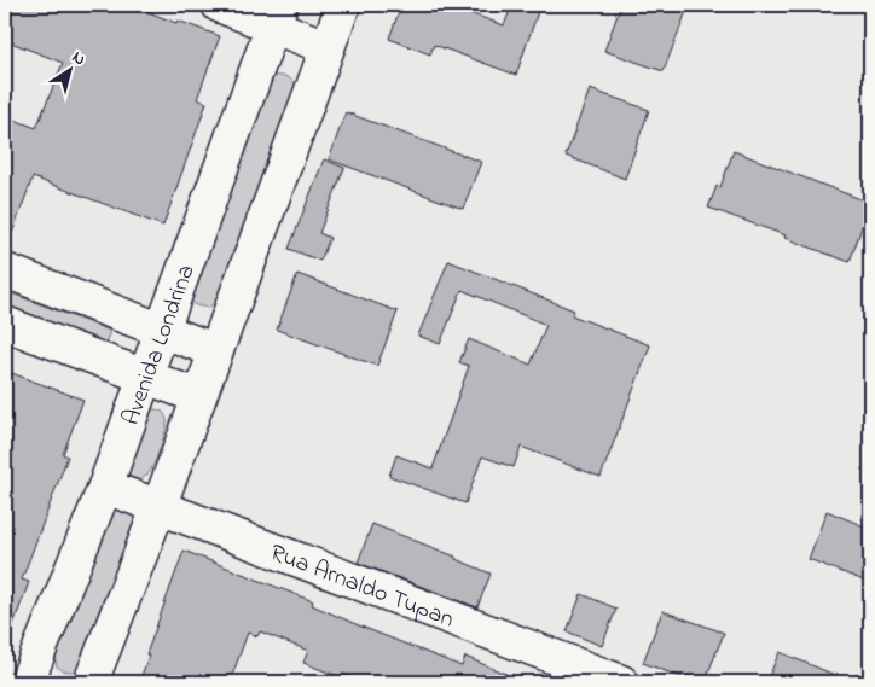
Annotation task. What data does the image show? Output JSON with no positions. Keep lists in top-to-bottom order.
{
  "streets": {
    "main road": ["Avenida Londrina", "Rua Arnaldo Tupan"]
  },
  "crossings": [
    ["Avenida Londrina", "Rua Arnaldo Tupan"]
  ],
  "north": "top right"
}
